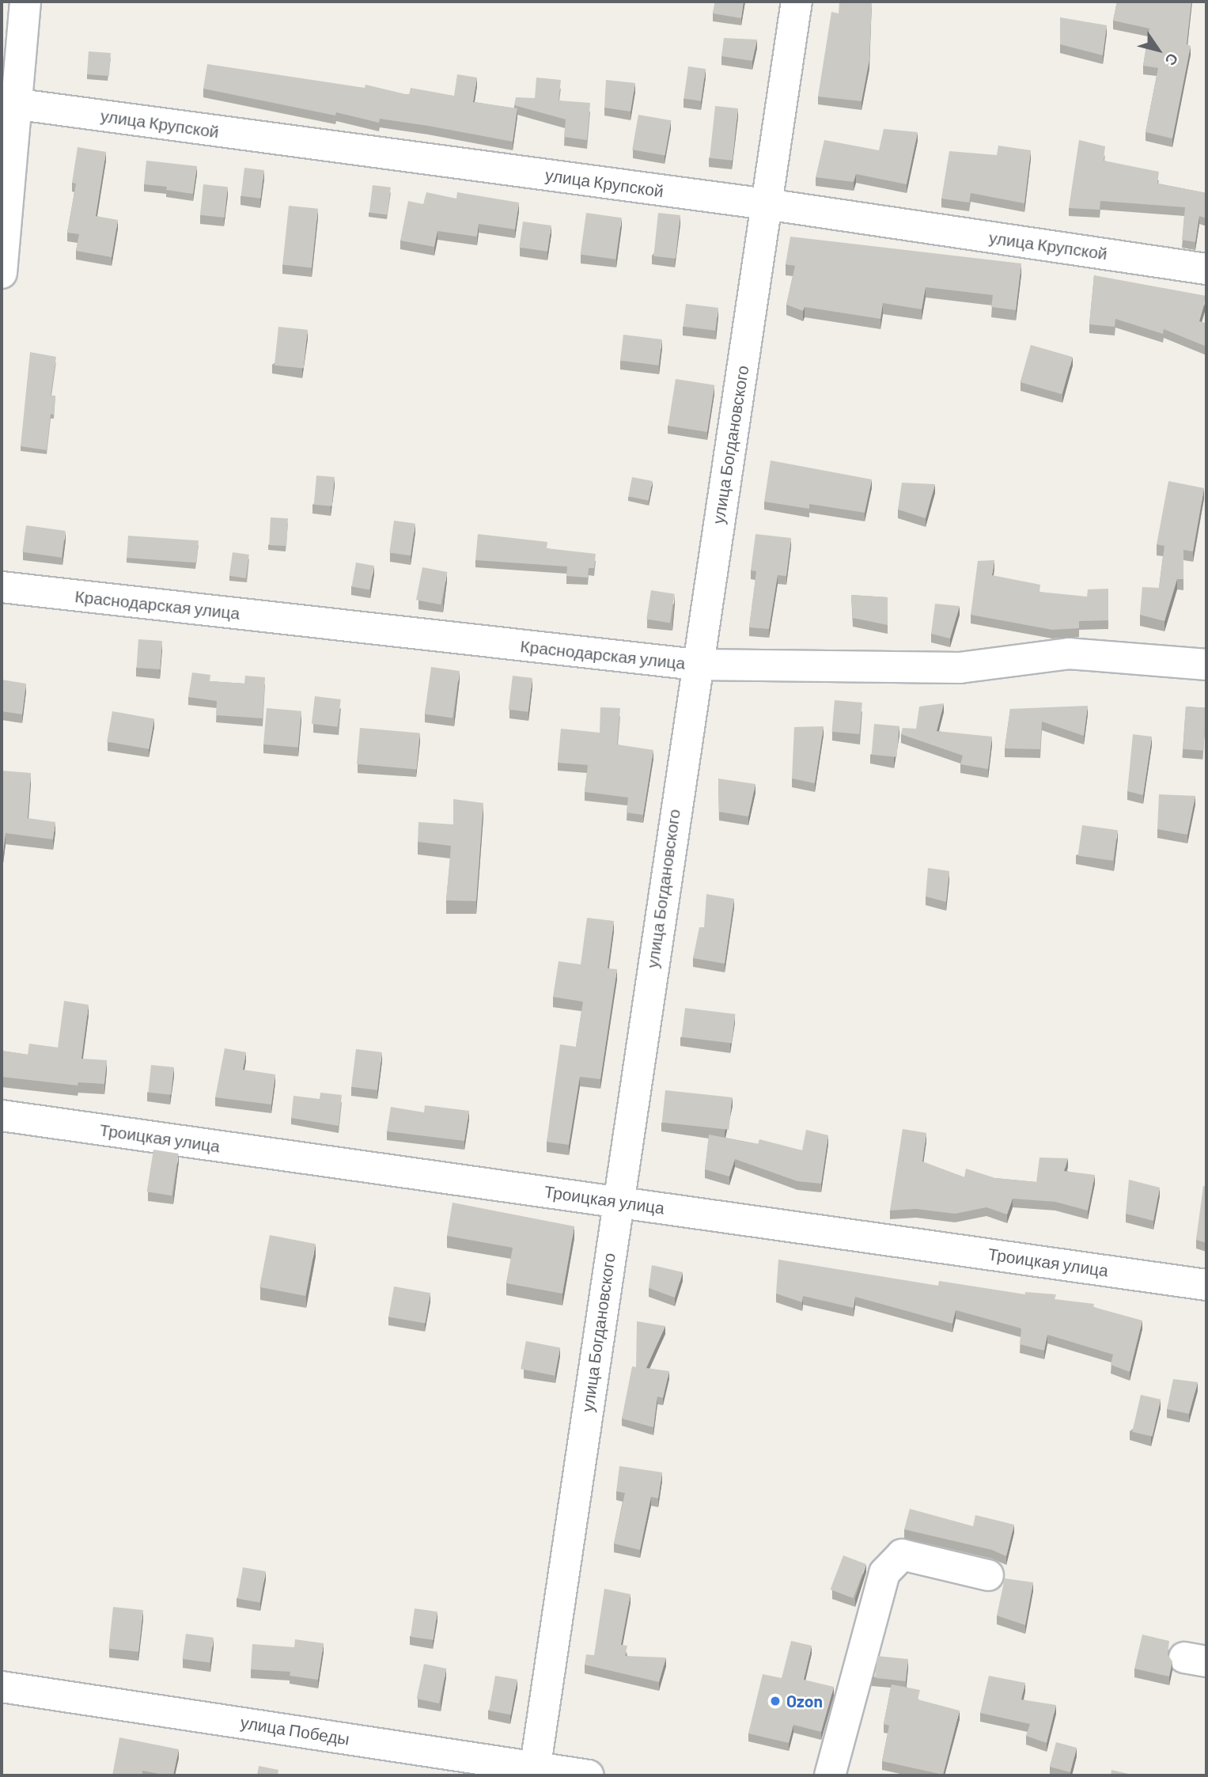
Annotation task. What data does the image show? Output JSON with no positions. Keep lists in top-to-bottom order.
{
  "streets": {
    "street": [
      "улица Крупской",
      "улица Богдановского",
      "Краснодарская улица",
      "Троицкая улица",
      "улица Победы"
    ]
  },
  "crossings": [
    ["улица Крупской", "улица Богдановского"],
    ["улица Богдановского", "Краснодарская улица"],
    ["улица Богдановского", "Троицкая улица"],
    ["улица Богдановского", "улица Победы"]
  ],
  "places": ["Ozon"],
  "north": "bottom right"
}
